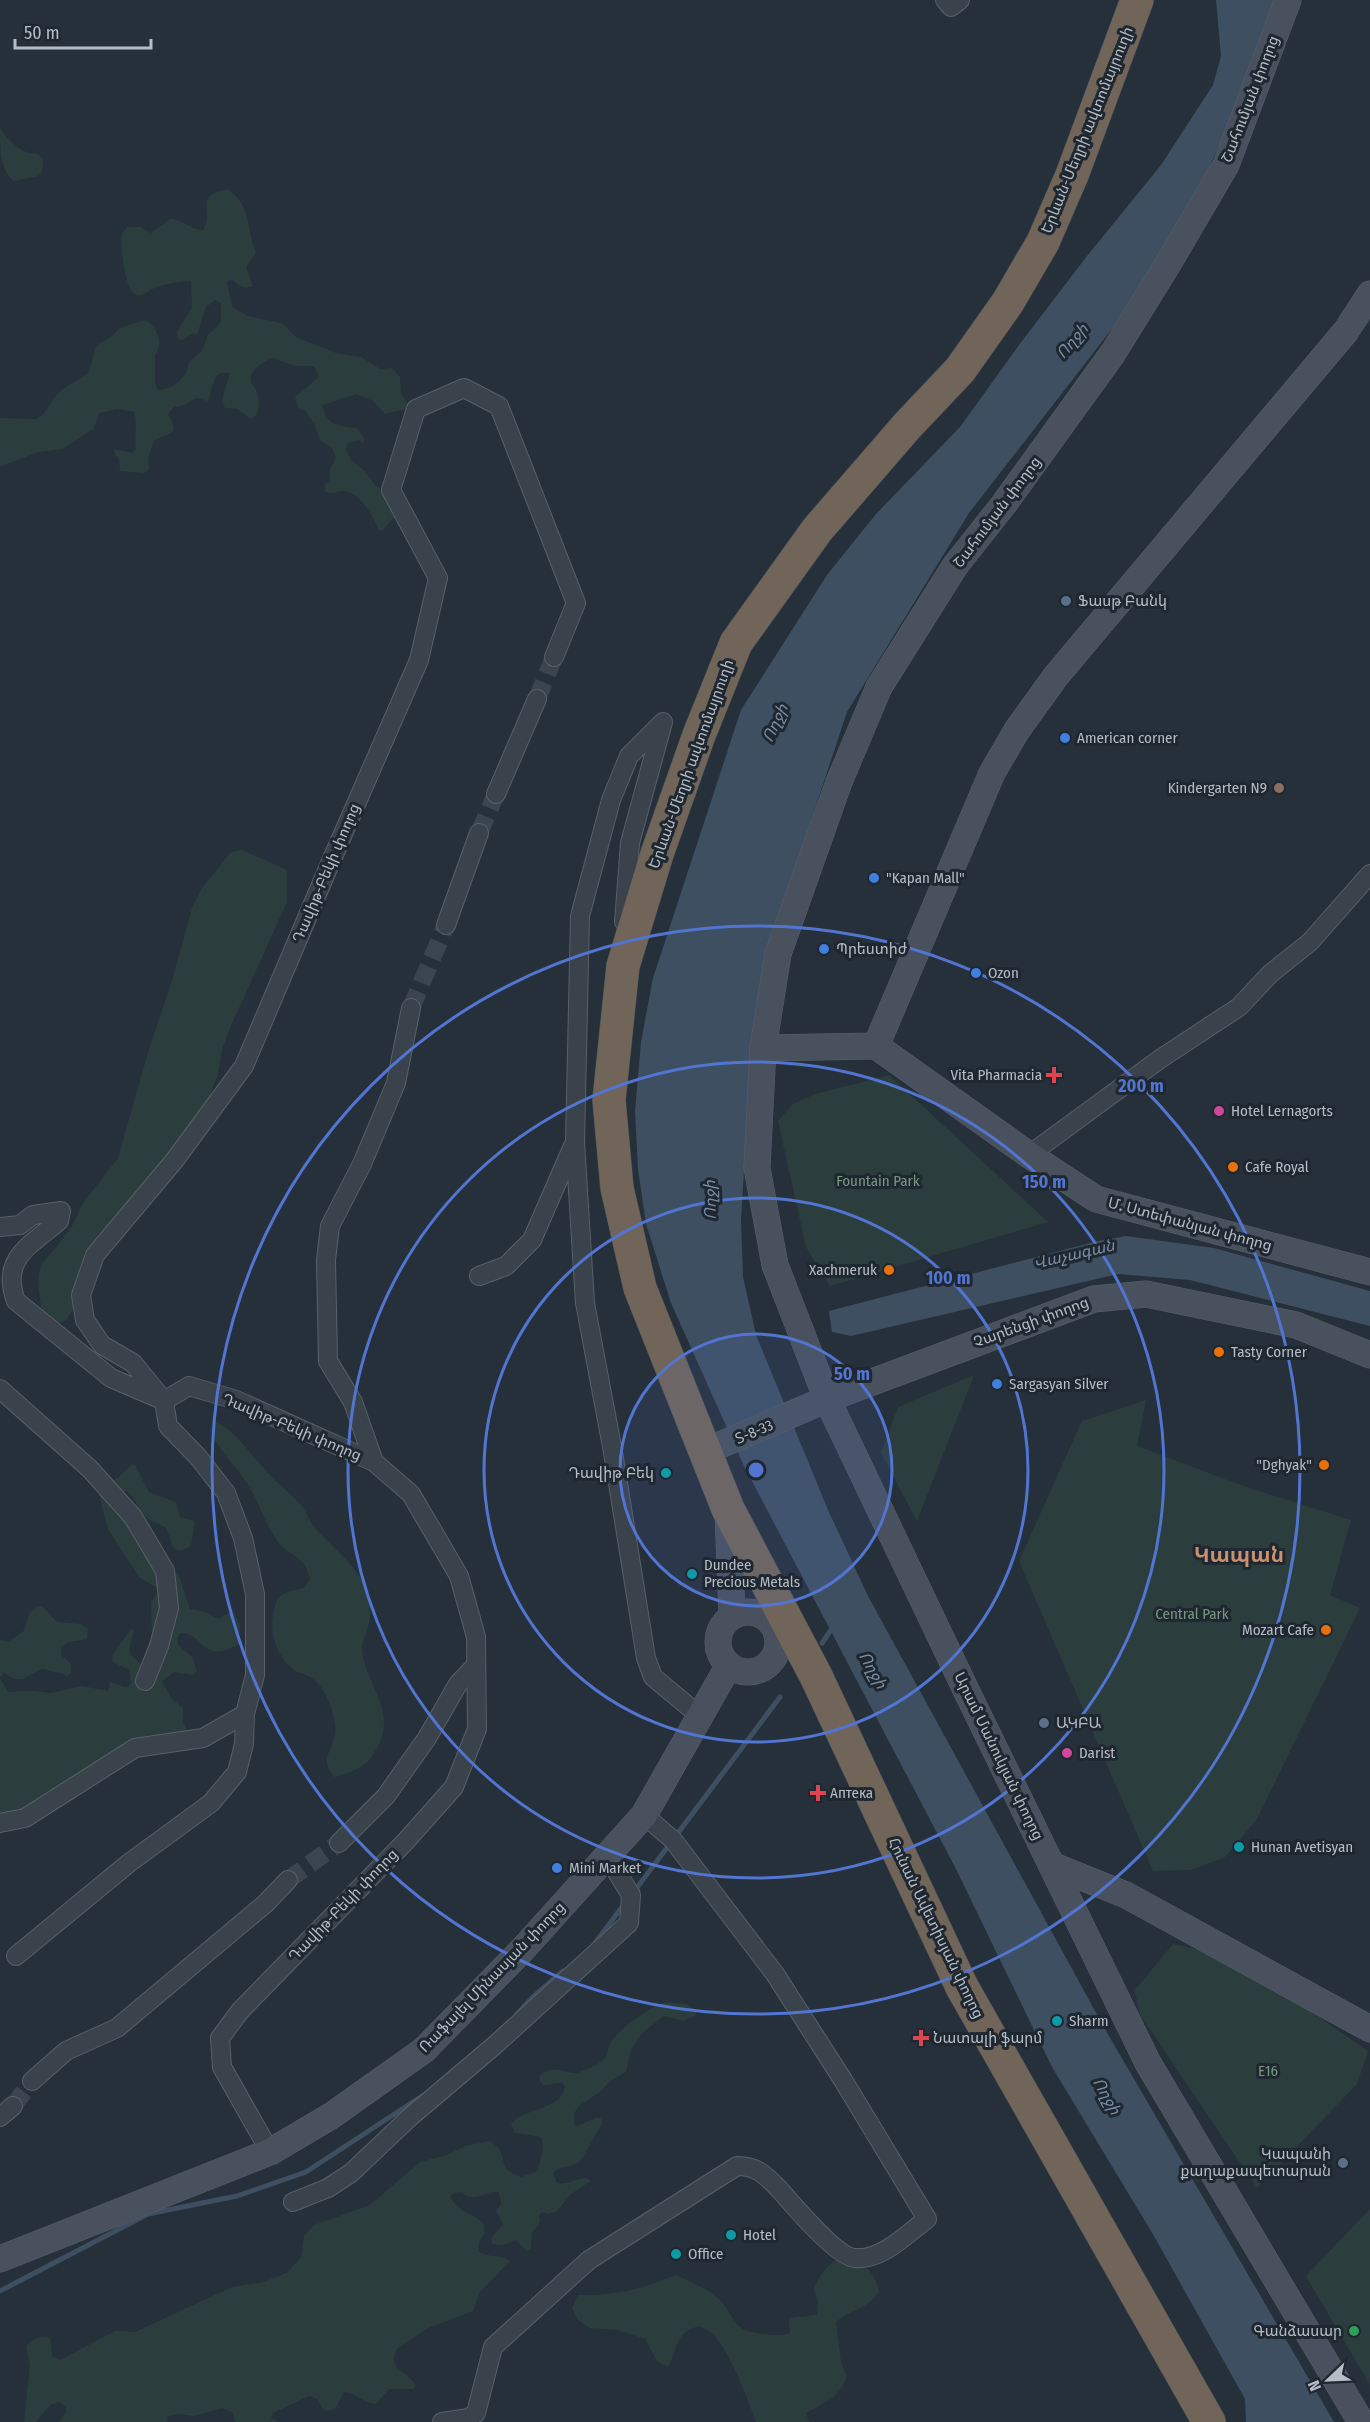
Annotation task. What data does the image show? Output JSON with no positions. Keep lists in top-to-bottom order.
{
  "streets": {
    "highway": ["Երևան-Մեղրի ավտոմայրուղի", "Հունան Ավետիսյան փողոց"],
    "street": [
      "Շահումյան փողոց",
      "Դավիթ-Բեկի փողոց",
      "Մ. Ստեփանյան փողոց",
      "Չարենցի փողոց",
      "Տ-8-33",
      "Արամ Մանուկյան փողոց",
      "Ռաֆայել Մինասյան փողոց"
    ]
  },
  "crossings": [
    ["Շահումյան փողոց", "Արամ Մանուկյան փողոց"],
    ["Երևան-Մեղրի ավտոմայրուղի", "Տ-8-33"],
    ["Երևան-Մեղրի ավտոմայրուղի", "Հունան Ավետիսյան փողոց"],
    ["Դավիթ-Բեկի փողոց", "Ռաֆայել Մինասյան փողոց"],
    ["Չարենցի փողոց", "Տ-8-33"],
    ["Չարենցի փողոց", "Արամ Մանուկյան փողոց"],
    ["Տ-8-33", "Հունան Ավետիսյան փողոց"]
  ],
  "districts": ["Կապան"],
  "water": ["Ողջի", "Վաչագան"],
  "parks": ["Fountain Park", "Central Park", "E16"],
  "places": {
    "other": [
      "Ֆասթ Բանկ",
      "American corner",
      "Kindergarten N9",
      "\"Kapan Mall\"",
      "Պրեստիժ",
      "Ozon",
      "Hotel Lernagorts",
      "Cafe Royal",
      "Xachmeruk",
      "Tasty Corner",
      "Sargasyan Silver",
      "\"Dghyak\"",
      "Դավիթ Բեկ",
      "Dundee Precious Metals",
      "Mozart Cafe",
      "ԱԿԲԱ",
      "Darist",
      "Hunan Avetisyan",
      "Mini Market",
      "Sharm",
      "Կապանի քաղաքապետարան",
      "Hotel",
      "Office",
      "Գանձասար"
    ],
    "health": ["Vita Pharmacia", "Аптека", "Նատալի ֆարմ"]
  },
  "scale_bar": "50 m",
  "north": "bottom left",
  "rings": [
    "200 m",
    "150 m",
    "100 m",
    "50 m"
  ]
}
